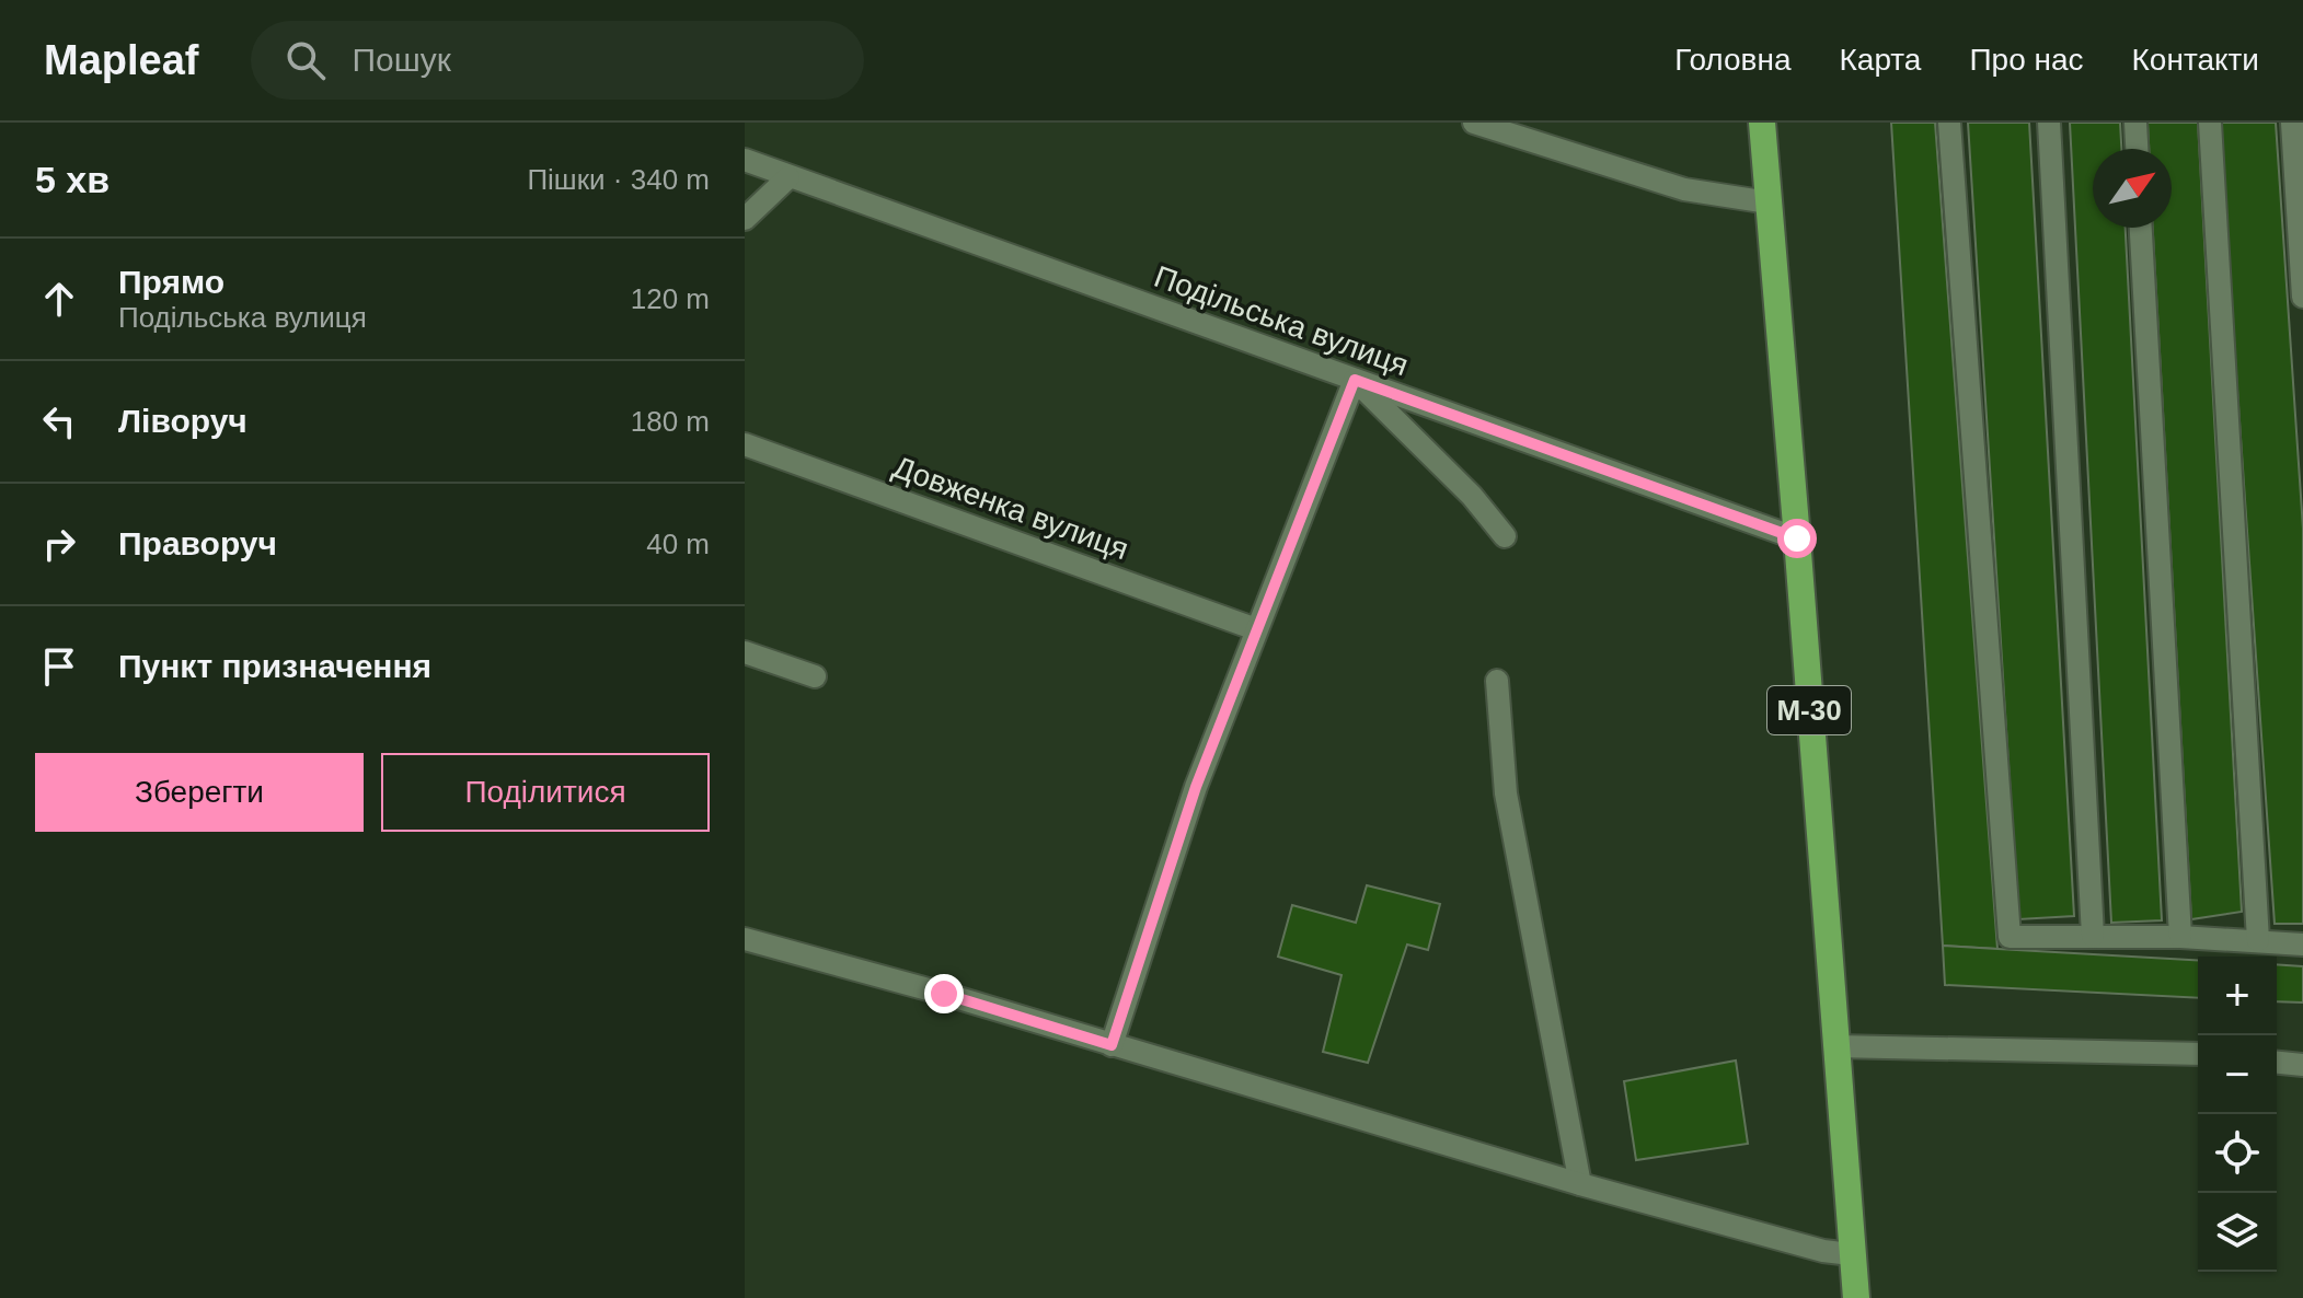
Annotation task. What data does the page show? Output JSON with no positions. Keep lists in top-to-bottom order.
{
  "streets": {
    "highway": ["М-30"],
    "street": ["Подільська вулиця", "Довженка вулиця"]
  },
  "crossings": [
    ["Подільська вулиця", "М-30"]
  ],
  "north": "top right",
  "page": {
    "header": "Mapleaf",
    "search": "Пошук",
    "nav": [
      "Головна",
      "Карта",
      "Про нас",
      "Контакти"
    ],
    "heading": ["5 хв", "Пішки · 340 m"],
    "list": [
      ["Прямо", "Подільська вулиця", "120 m"],
      ["Ліворуч", "180 m"],
      ["Праворуч", "40 m"],
      "Пункт призначення"
    ],
    "buttons": ["Зберегти", "Поділитися"],
    "map_buttons": ["+", "−"]
  }
}
